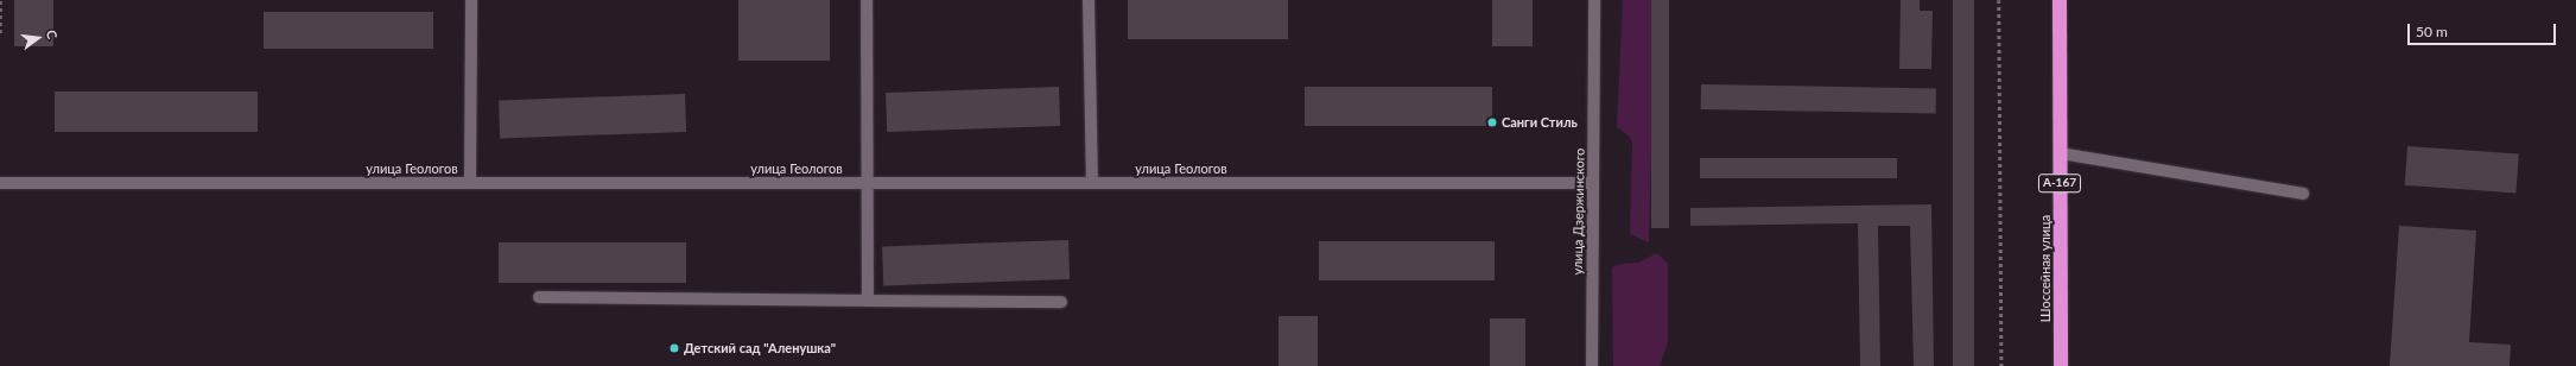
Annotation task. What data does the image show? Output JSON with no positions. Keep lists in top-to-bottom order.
{
  "streets": {
    "highway": ["А-167", "Шоссейная улица"],
    "street": ["улица Геологов", "улица Дзержинского"]
  },
  "crossings": [
    ["улица Геологов", "улица Дзержинского"]
  ],
  "places": ["Санги Стиль", "Детский сад \"Аленушка\""],
  "scale_bar": "50 m",
  "north": "right"
}
